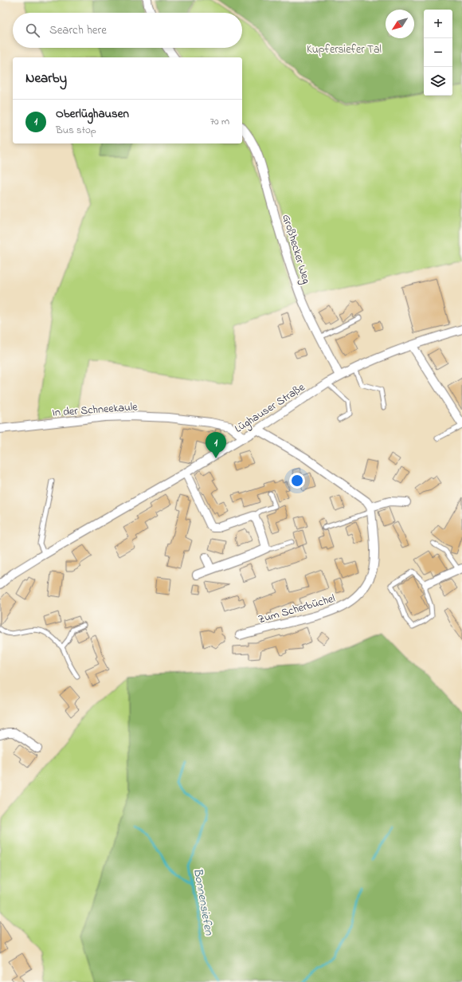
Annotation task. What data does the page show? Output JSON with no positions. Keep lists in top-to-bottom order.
{
  "streets": {
    "street": [
      "Großhecker Weg",
      "Lüghauser Straße",
      "In der Schneekaule",
      "Zum Scherbüchel"
    ]
  },
  "crossings": [
    ["Großhecker Weg", "Lüghauser Straße"],
    ["Lüghauser Straße", "In der Schneekaule"]
  ],
  "water": ["Bonnensiefen"],
  "parks": ["Kupfersiefer Tal"],
  "north": "bottom left",
  "page": {
    "map_buttons": ["+", "−"],
    "search": "Search here",
    "heading": "Nearby",
    "list": [
      {
        "mark": "1",
        "name": "Oberlüghausen",
        "note": "Bus stop",
        "value": "70 m"
      }
    ],
    "pins": "1"
  }
}
